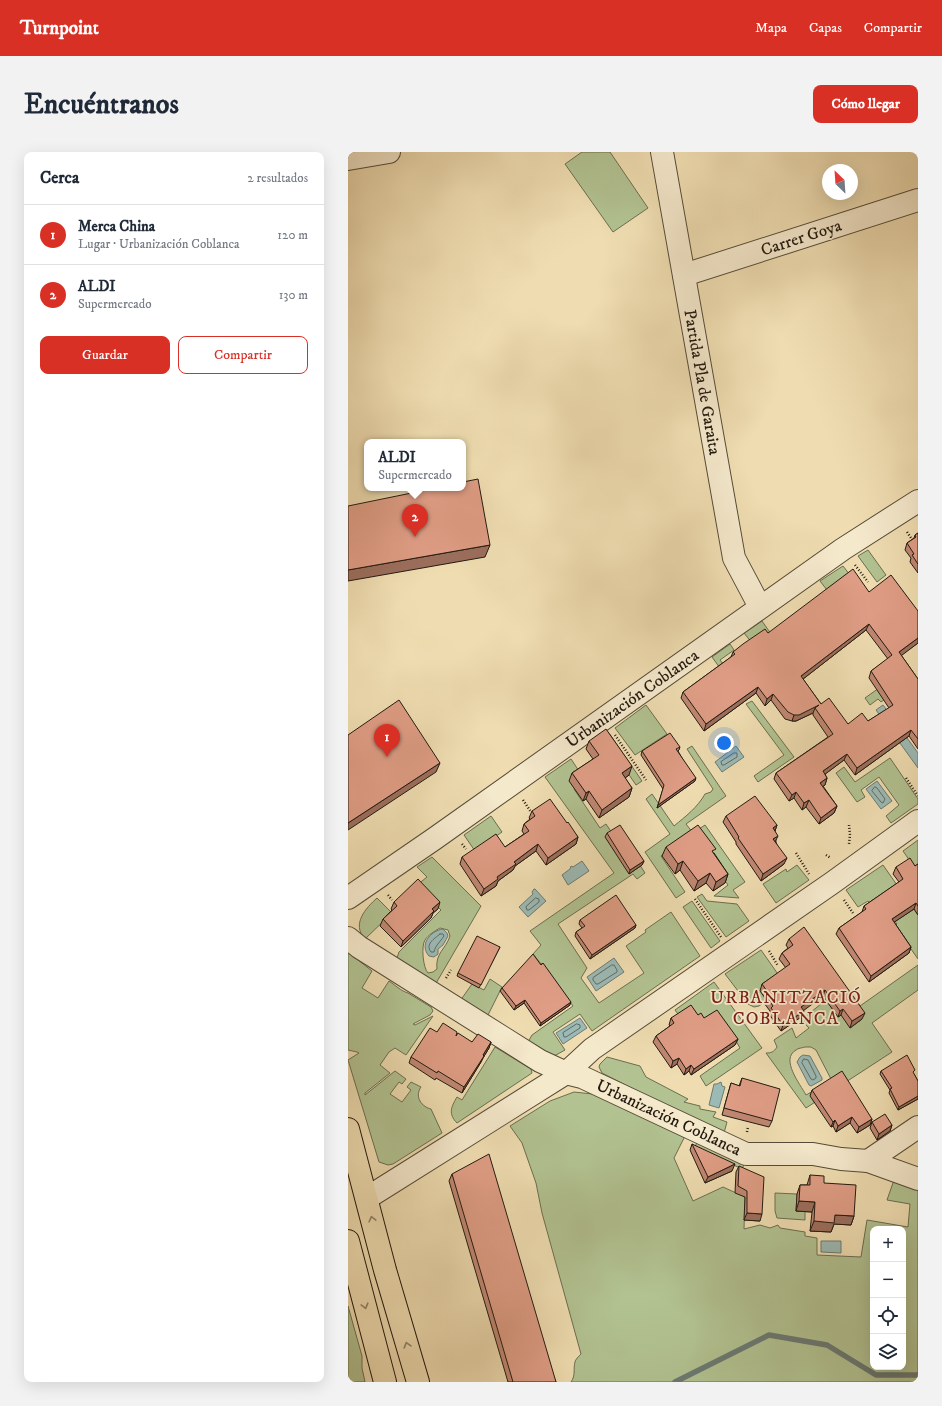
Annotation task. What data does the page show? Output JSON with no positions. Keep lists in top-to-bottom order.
{
  "streets": {
    "street": ["Carrer Goya", "Partida Pla de Garaita", "Urbanización Coblanca"]
  },
  "crossings": [
    ["Carrer Goya", "Partida Pla de Garaita"],
    ["Partida Pla de Garaita", "Urbanización Coblanca"]
  ],
  "districts": ["URBANITZACIÓ COBLANCA"],
  "north": "top left",
  "page": {
    "header": "Turnpoint",
    "nav": ["Mapa", "Capas", "Compartir"],
    "buttons": [
      "Cómo llegar",
      ["Guardar", "Compartir"]
    ],
    "title": "Encuéntranos",
    "heading": ["Cerca", "2 resultados"],
    "list": [
      {
        "mark": "1",
        "name": "Merca China",
        "note": "Lugar · Urbanización Coblanca",
        "value": "120 m"
      },
      {
        "mark": "2",
        "name": "ALDI",
        "note": "Supermercado",
        "value": "130 m"
      }
    ],
    "popup": ["ALDI", "Supermercado"],
    "pins": ["2", "1"],
    "map_buttons": ["+", "−"]
  }
}
